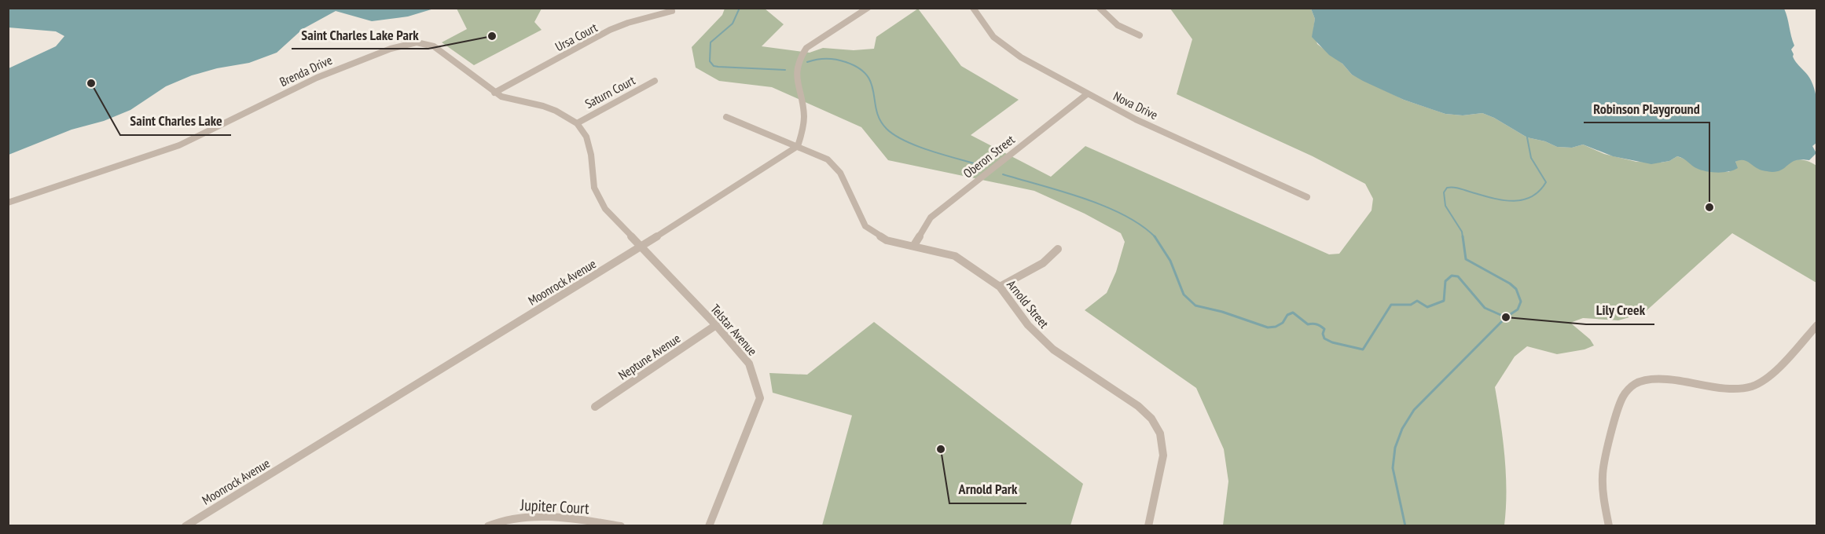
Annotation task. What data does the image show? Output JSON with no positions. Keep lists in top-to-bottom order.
{
  "streets": {
    "street": [
      "Ursa Court",
      "Brenda Drive",
      "Saturn Court",
      "Nova Drive",
      "Oberon Street",
      "Moonrock Avenue",
      "Arnold Street",
      "Telstar Avenue",
      "Neptune Avenue",
      "Jupiter Court"
    ]
  },
  "crossings": [
    ["Ursa Court", "Brenda Drive"],
    ["Brenda Drive", "Saturn Court"],
    ["Nova Drive", "Oberon Street"],
    ["Oberon Street", "Arnold Street"],
    ["Moonrock Avenue", "Arnold Street"],
    ["Moonrock Avenue", "Telstar Avenue"],
    ["Telstar Avenue", "Neptune Avenue"]
  ],
  "places": [
    "Saint Charles Lake Park",
    "Saint Charles Lake",
    "Robinson Playground",
    "Lily Creek",
    "Arnold Park"
  ]
}
